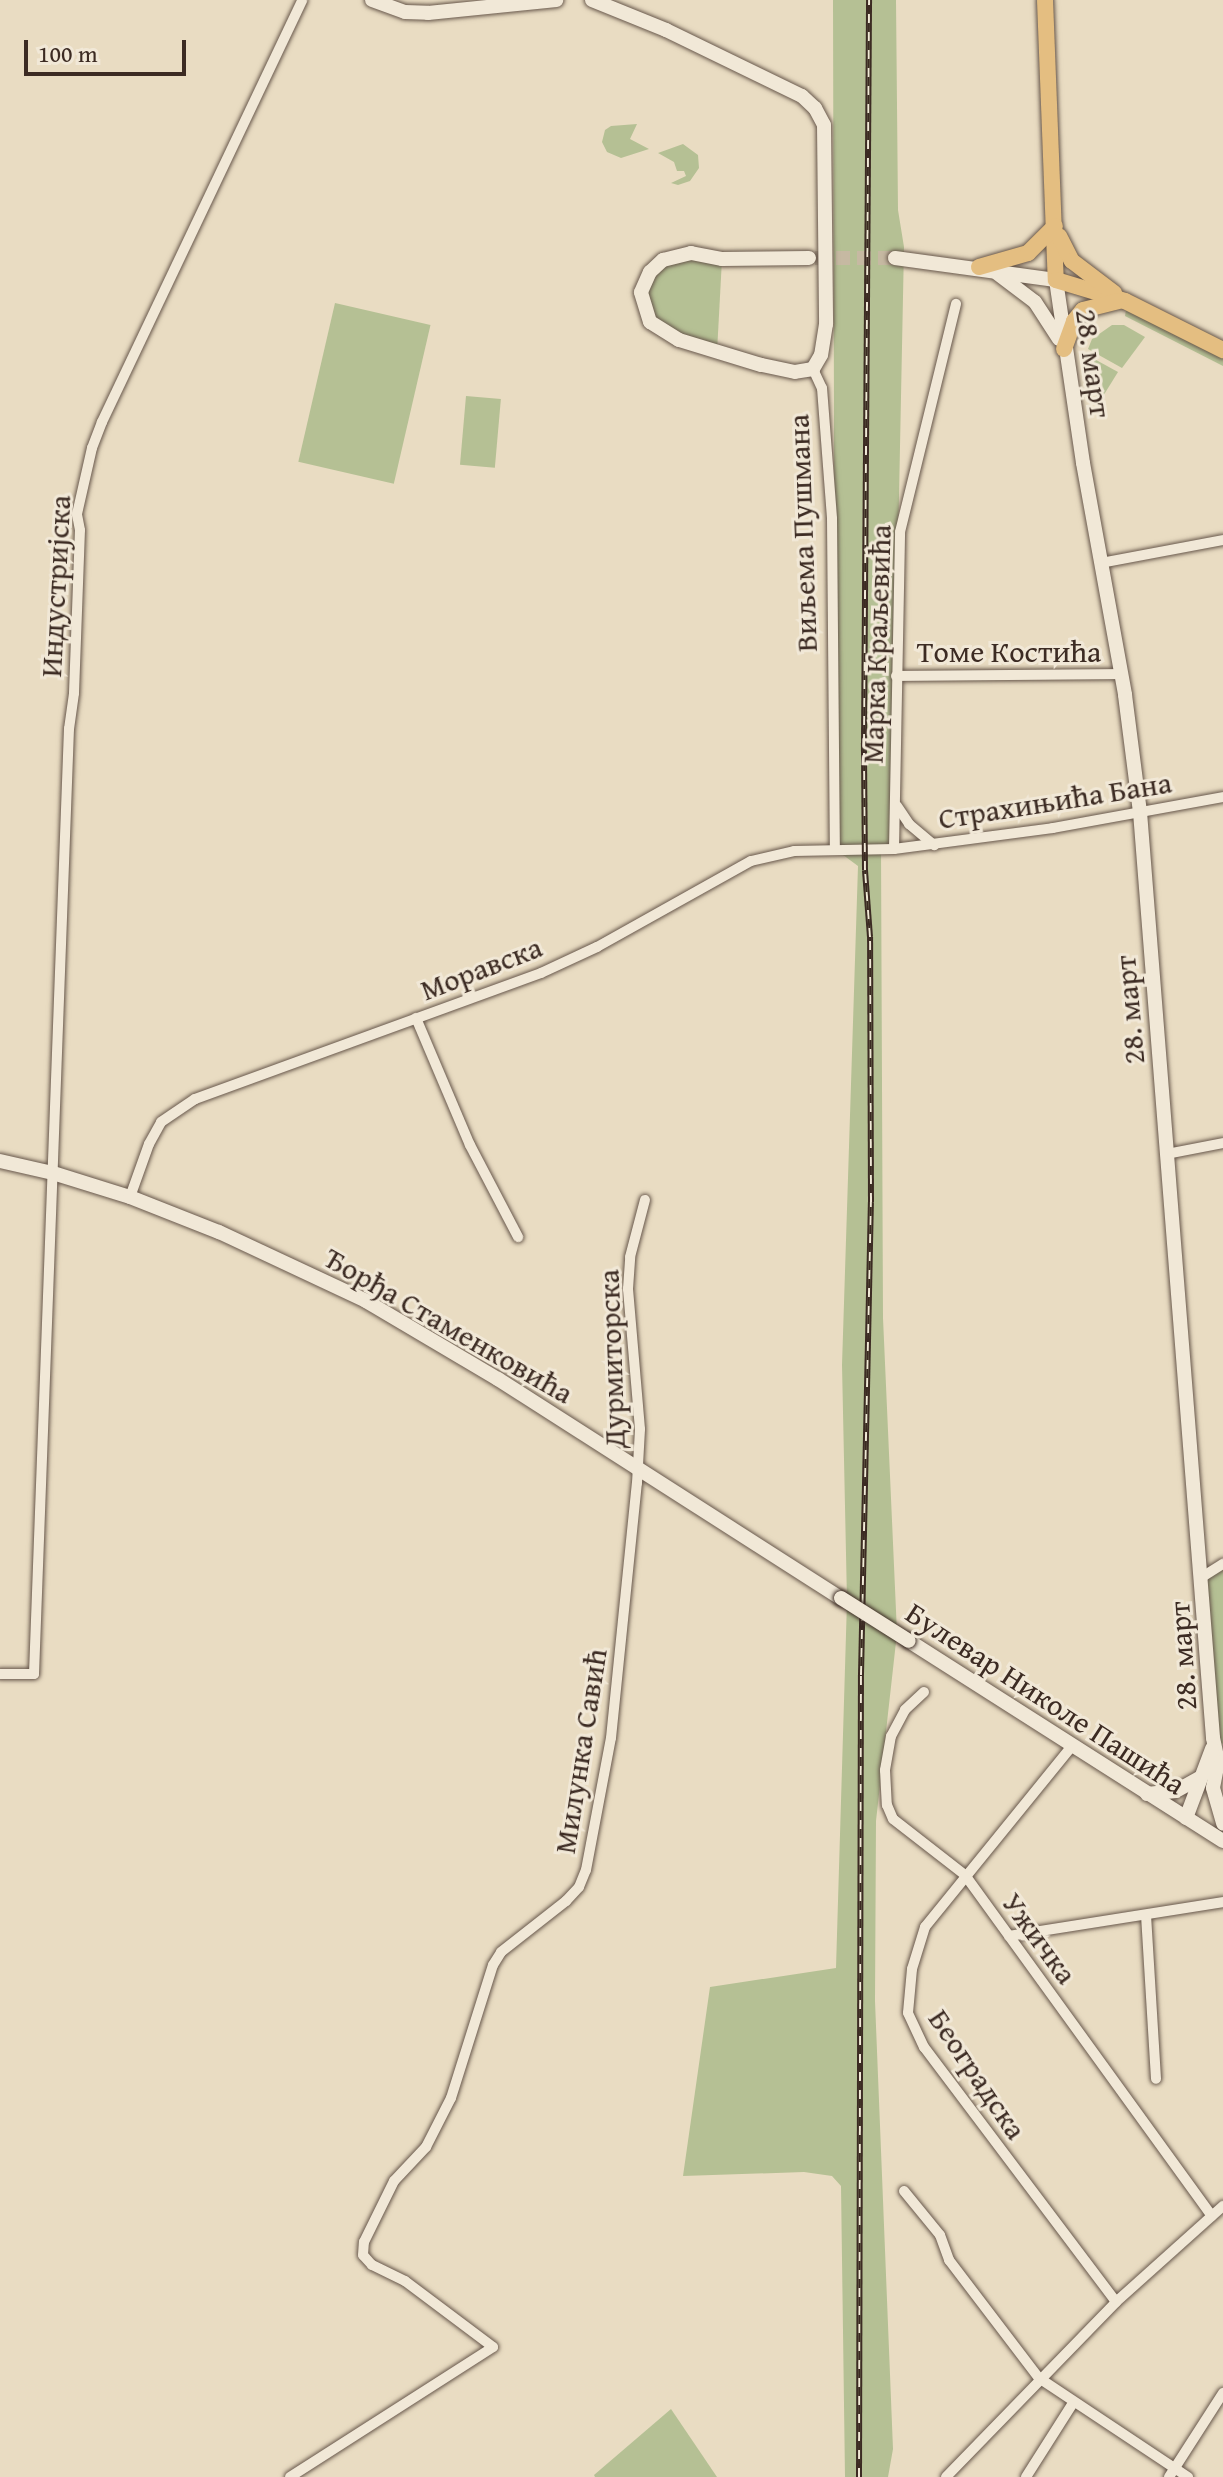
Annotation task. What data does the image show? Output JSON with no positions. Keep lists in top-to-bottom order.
{
  "streets": {
    "street": [
      "28. март",
      "Виљема Пушмана",
      "Индустријска",
      "Марка Краљевића",
      "Томе Костића",
      "Страхињића Бана",
      "Моравска",
      "Ђорђа Стаменковића",
      "Дурмиторска",
      "Булевар Николе Пашића",
      "Милунка Савић",
      "Ужичка",
      "Београдска"
    ]
  },
  "crossings": [
    ["28. март", "Томе Костића"],
    ["28. март", "Страхињића Бана"],
    ["28. март", "Булевар Николе Пашића"],
    ["Виљема Пушмана", "Моравска"],
    ["Индустријска", "Ђорђа Стаменковића"],
    ["Марка Краљевића", "Томе Костића"],
    ["Марка Краљевића", "Страхињића Бана"],
    ["Марка Краљевића", "Моравска"],
    ["Страхињића Бана", "Моравска"],
    ["Моравска", "Ђорђа Стаменковића"],
    ["Ђорђа Стаменковића", "Дурмиторска"],
    ["Ђорђа Стаменковића", "Булевар Николе Пашића"],
    ["Ђорђа Стаменковића", "Милунка Савић"],
    ["Дурмиторска", "Милунка Савић"],
    ["Булевар Николе Пашића", "Београдска"],
    ["Ужичка", "Београдска"]
  ],
  "scale_bar": "100 m"
}
